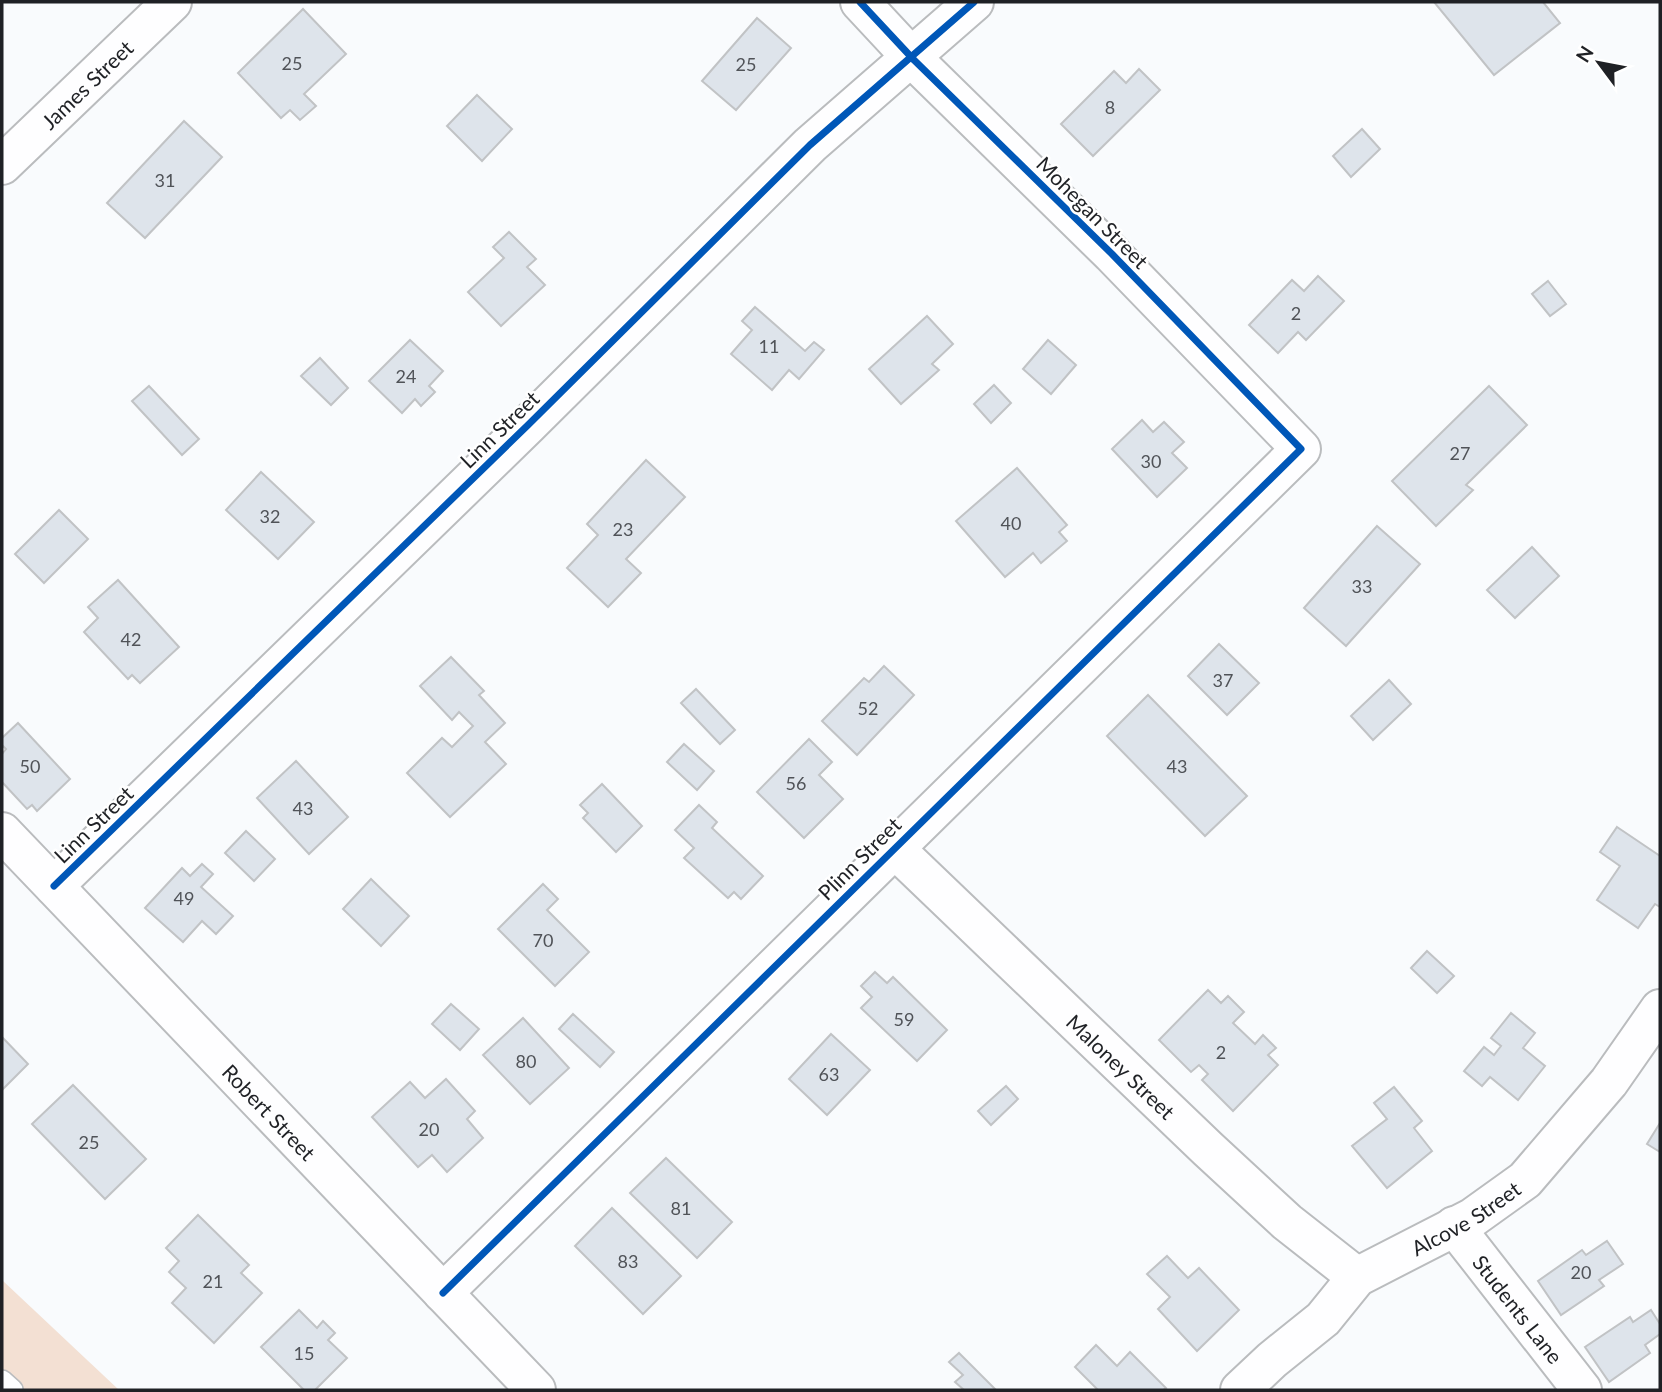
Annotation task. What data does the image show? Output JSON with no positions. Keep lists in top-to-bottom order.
{
  "streets": {
    "street": [
      "James Street",
      "Mohegan Street",
      "Linn Street",
      "Plinn Street",
      "Maloney Street",
      "Robert Street",
      "Alcove Street",
      "Students Lane"
    ]
  },
  "crossings": [
    ["Mohegan Street", "Linn Street"],
    ["Mohegan Street", "Plinn Street"],
    ["Linn Street", "Robert Street"],
    ["Plinn Street", "Maloney Street"],
    ["Plinn Street", "Robert Street"],
    ["Maloney Street", "Alcove Street"],
    ["Alcove Street", "Students Lane"]
  ],
  "house_numbers": [
    "25",
    "25",
    "8",
    "31",
    "2",
    "11",
    "24",
    "27",
    "30",
    "32",
    "40",
    "23",
    "33",
    "42",
    "37",
    "52",
    "50",
    "43",
    "56",
    "43",
    "49",
    "70",
    "59",
    "2",
    "80",
    "63",
    "20",
    "25",
    "81",
    "83",
    "20",
    "21",
    "15"
  ],
  "north": "top left"
}
